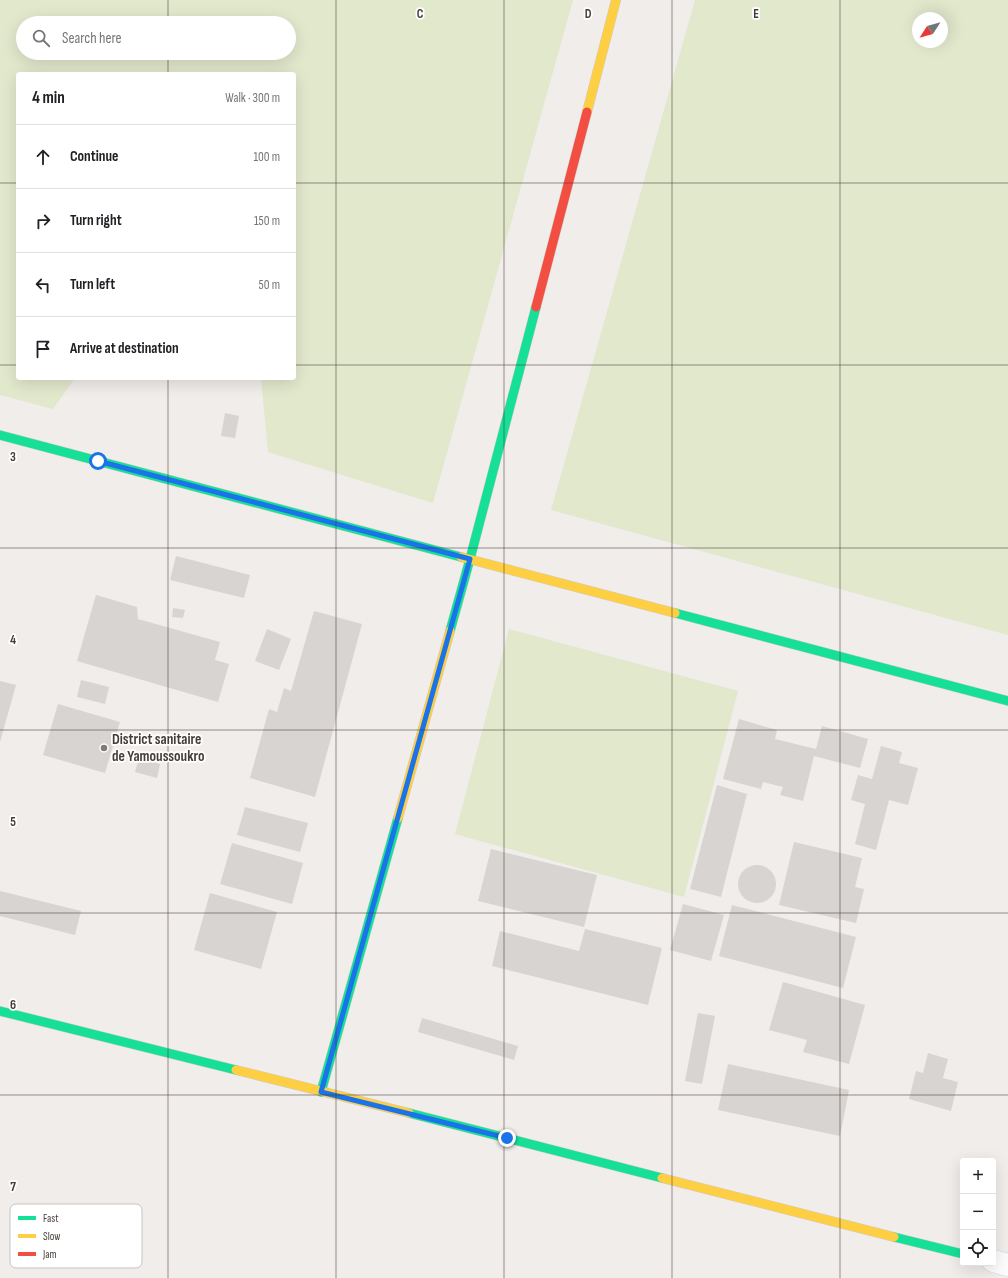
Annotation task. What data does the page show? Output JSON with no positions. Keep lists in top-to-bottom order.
{
  "places": ["District sanitaire de Yamoussoukro"],
  "legend": ["Fast", "Slow", "Jam"],
  "north": "bottom left",
  "page": {
    "search": "Search here",
    "heading": ["4 min", "Walk · 300 m"],
    "list": [
      ["Continue", "100 m"],
      ["Turn right", "150 m"],
      ["Turn left", "50 m"],
      "Arrive at destination"
    ],
    "map_buttons": ["+", "−"]
  },
  "grid": {
    "columns": ["C", "D", "E"],
    "rows": [
      "3",
      "4",
      "5",
      "6",
      "7"
    ]
  }
}
